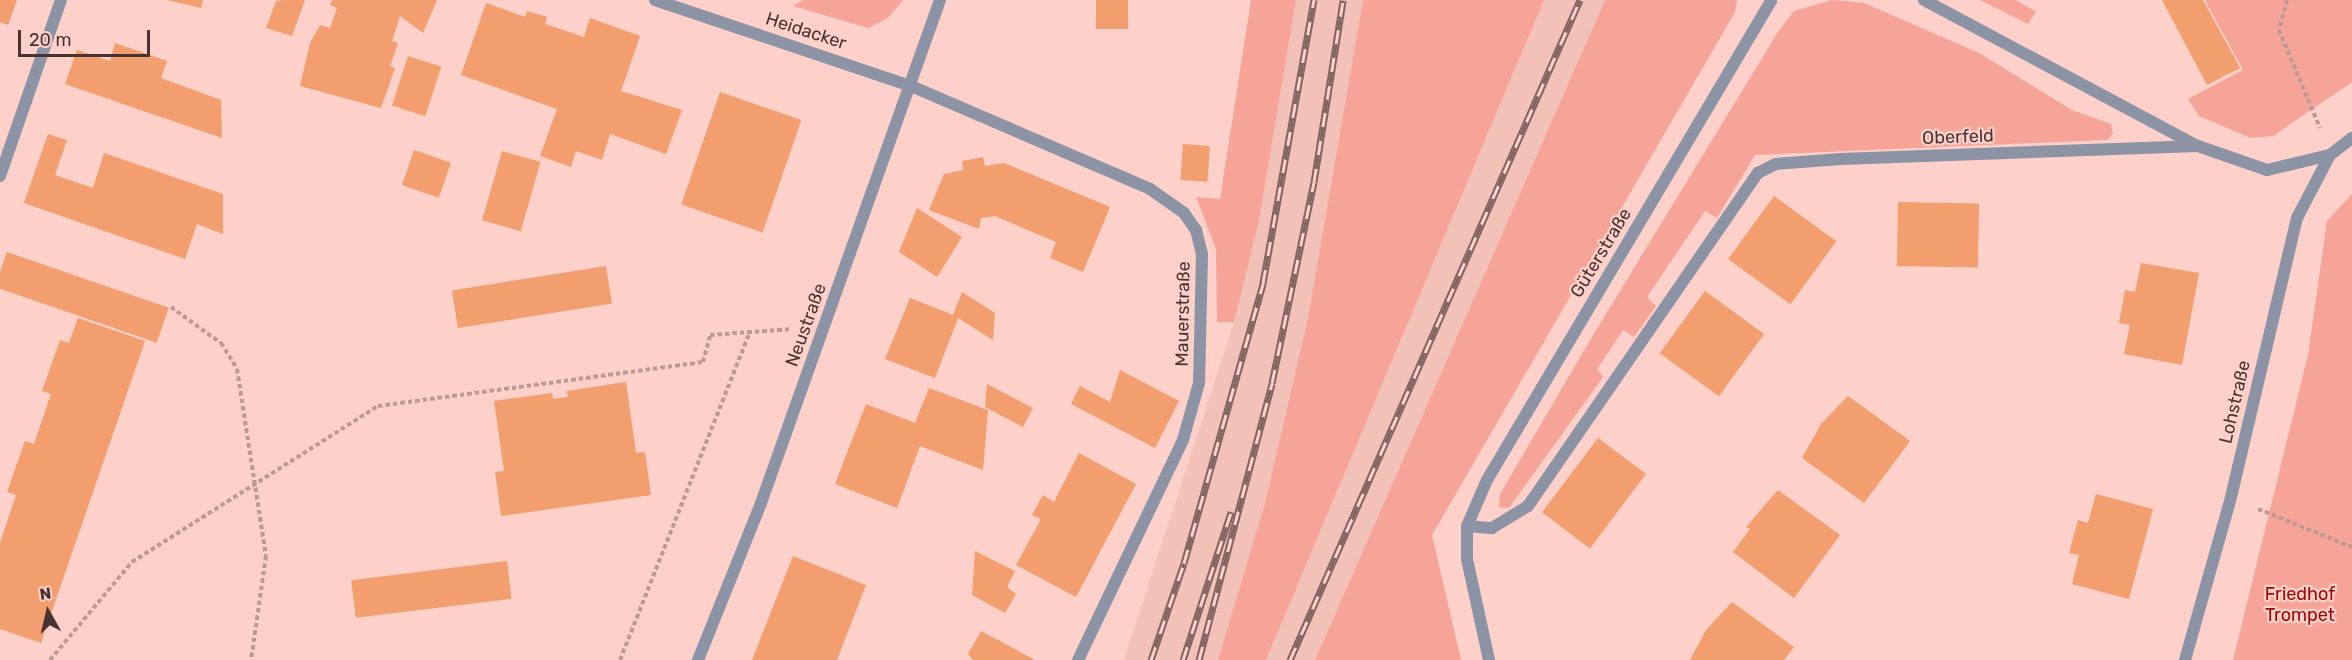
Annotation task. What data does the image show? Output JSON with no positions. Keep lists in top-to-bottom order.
{
  "streets": {
    "street": [
      "Heidacker",
      "Oberfeld",
      "Güterstraße",
      "Mauerstraße",
      "Neustraße",
      "Lohstraße"
    ]
  },
  "crossings": [
    ["Heidacker", "Mauerstraße"],
    ["Heidacker", "Neustraße"],
    ["Oberfeld", "Güterstraße"],
    ["Oberfeld", "Lohstraße"],
    ["Mauerstraße", "Neustraße"]
  ],
  "parks": ["Friedhof Trompet"],
  "scale_bar": "20 m",
  "north": "top"
}
